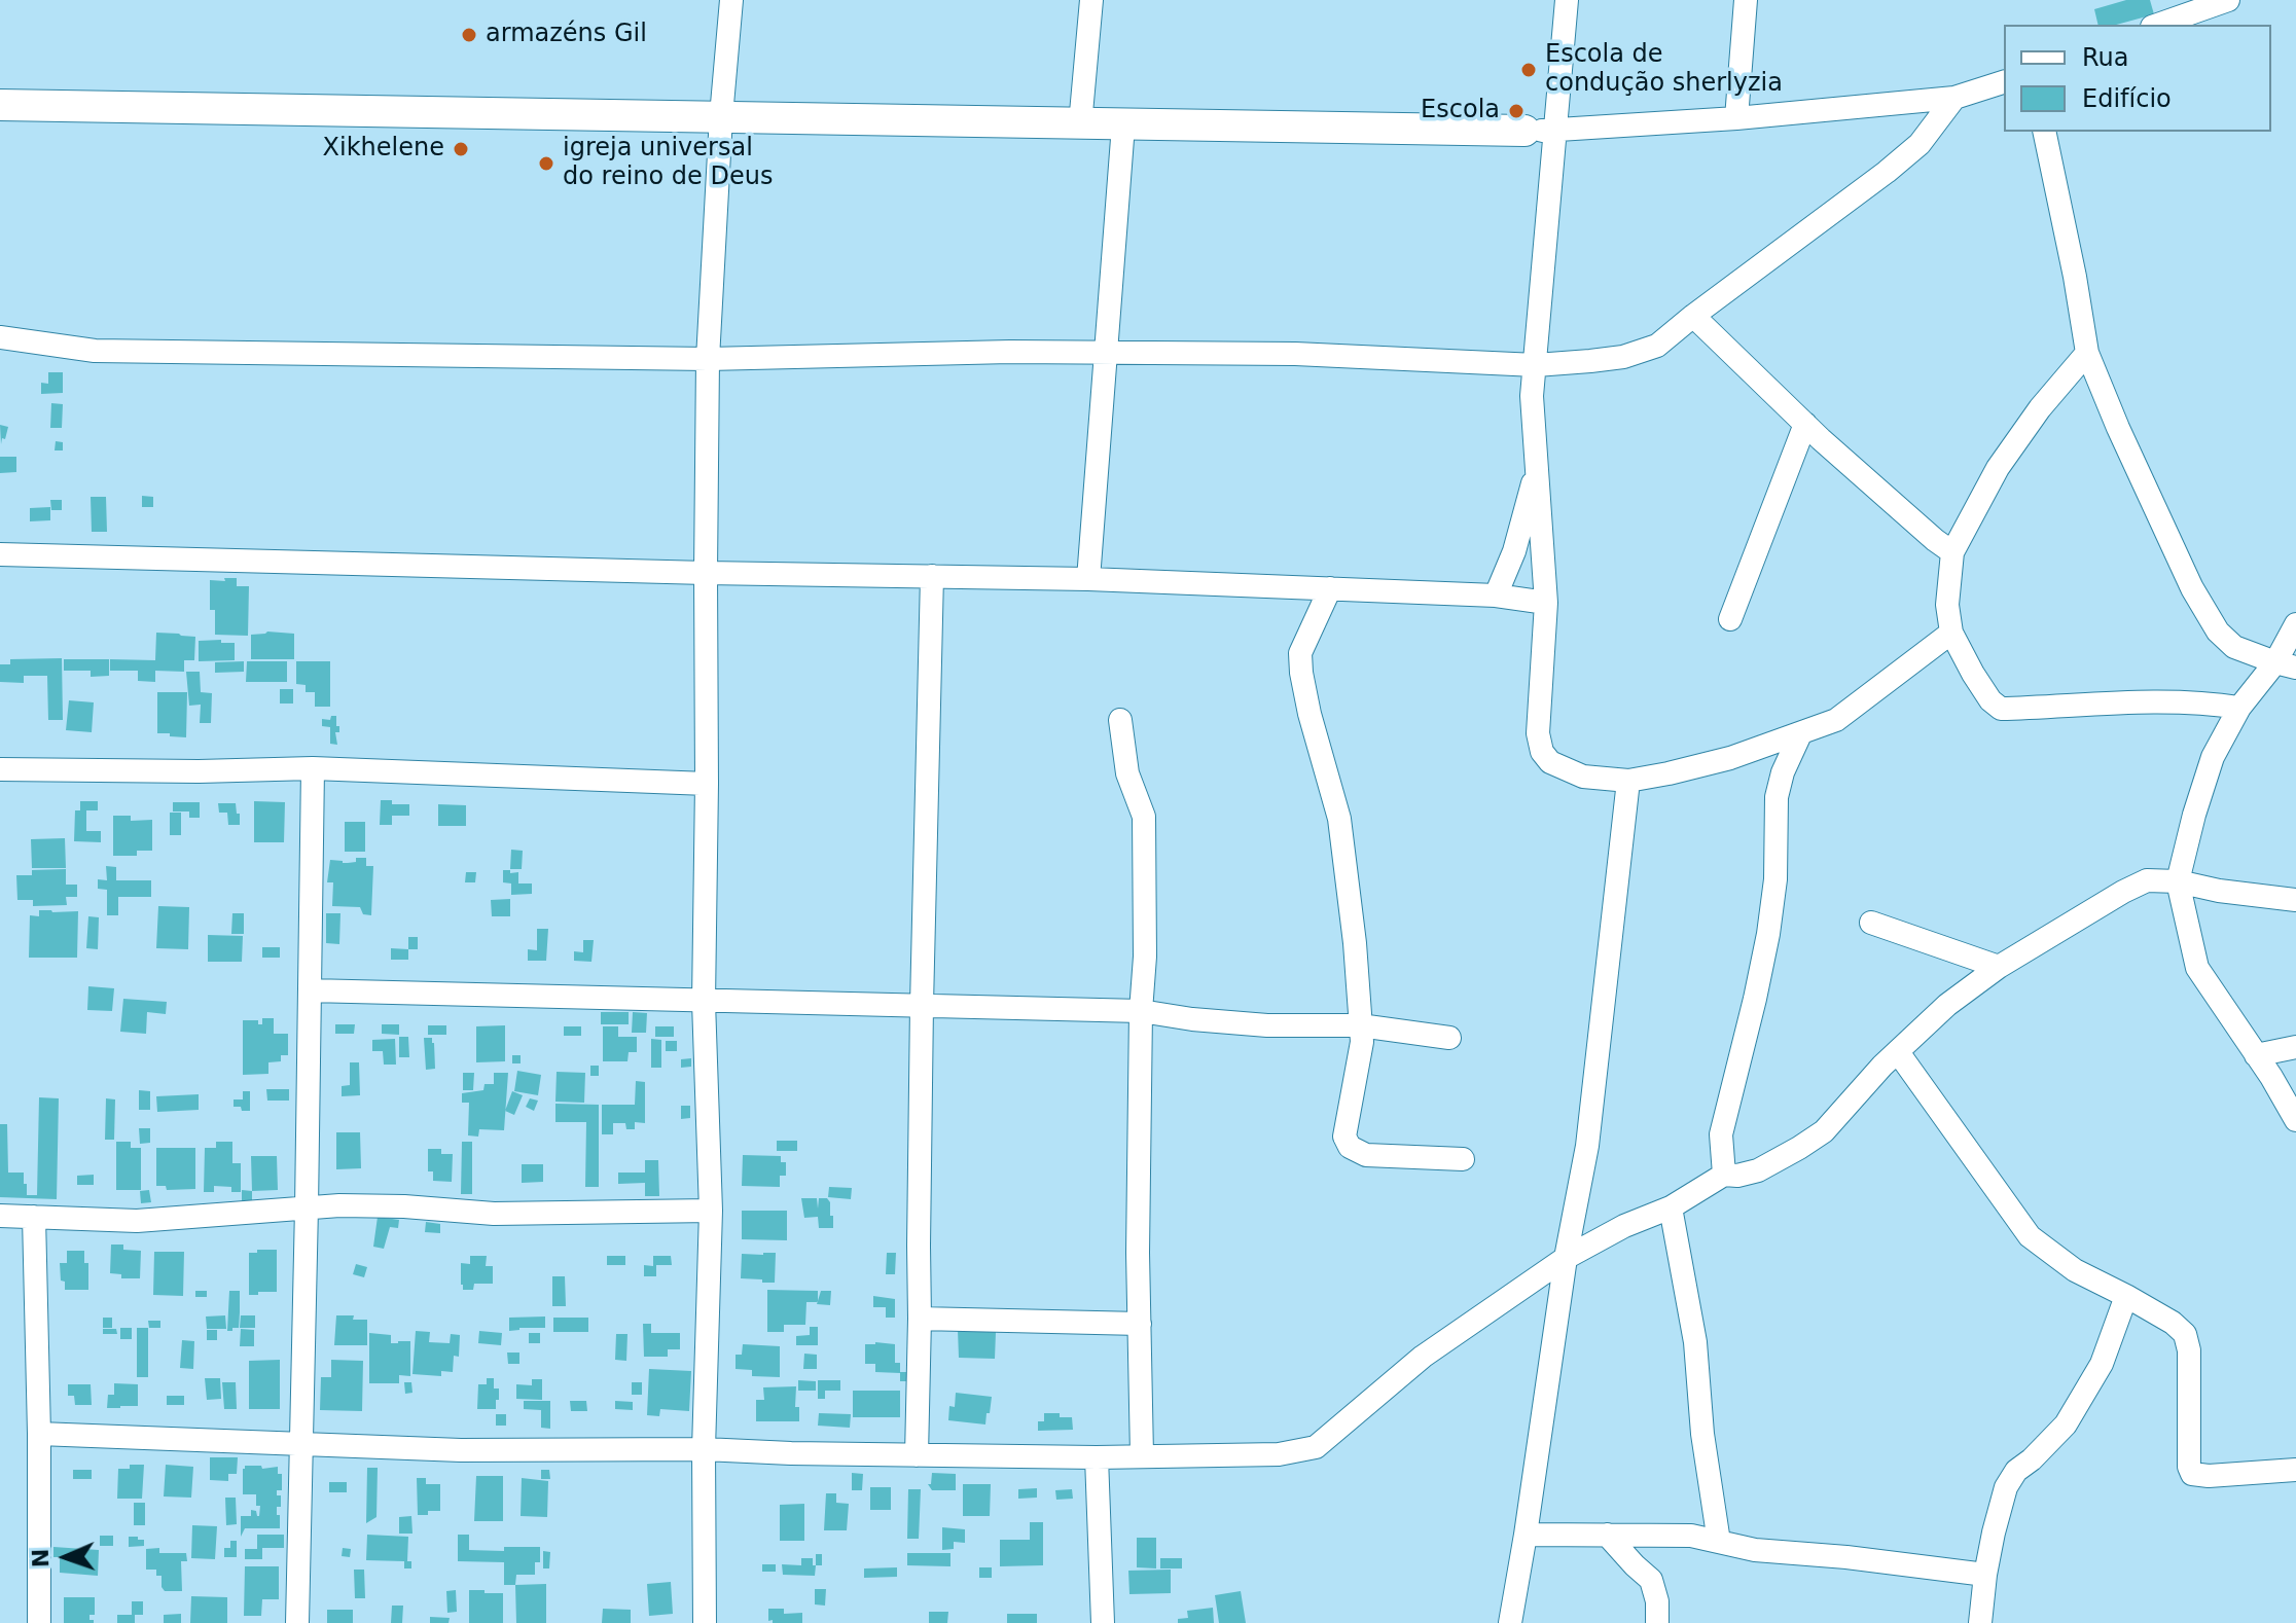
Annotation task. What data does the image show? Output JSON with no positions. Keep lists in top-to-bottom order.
{
  "places": [
    "armazéns Gil",
    "Escola de condução sherlyzia",
    "Escola",
    "Xikhelene",
    "igreja universal do reino de Deus"
  ],
  "legend": ["Rua", "Edifício"],
  "north": "left"
}
